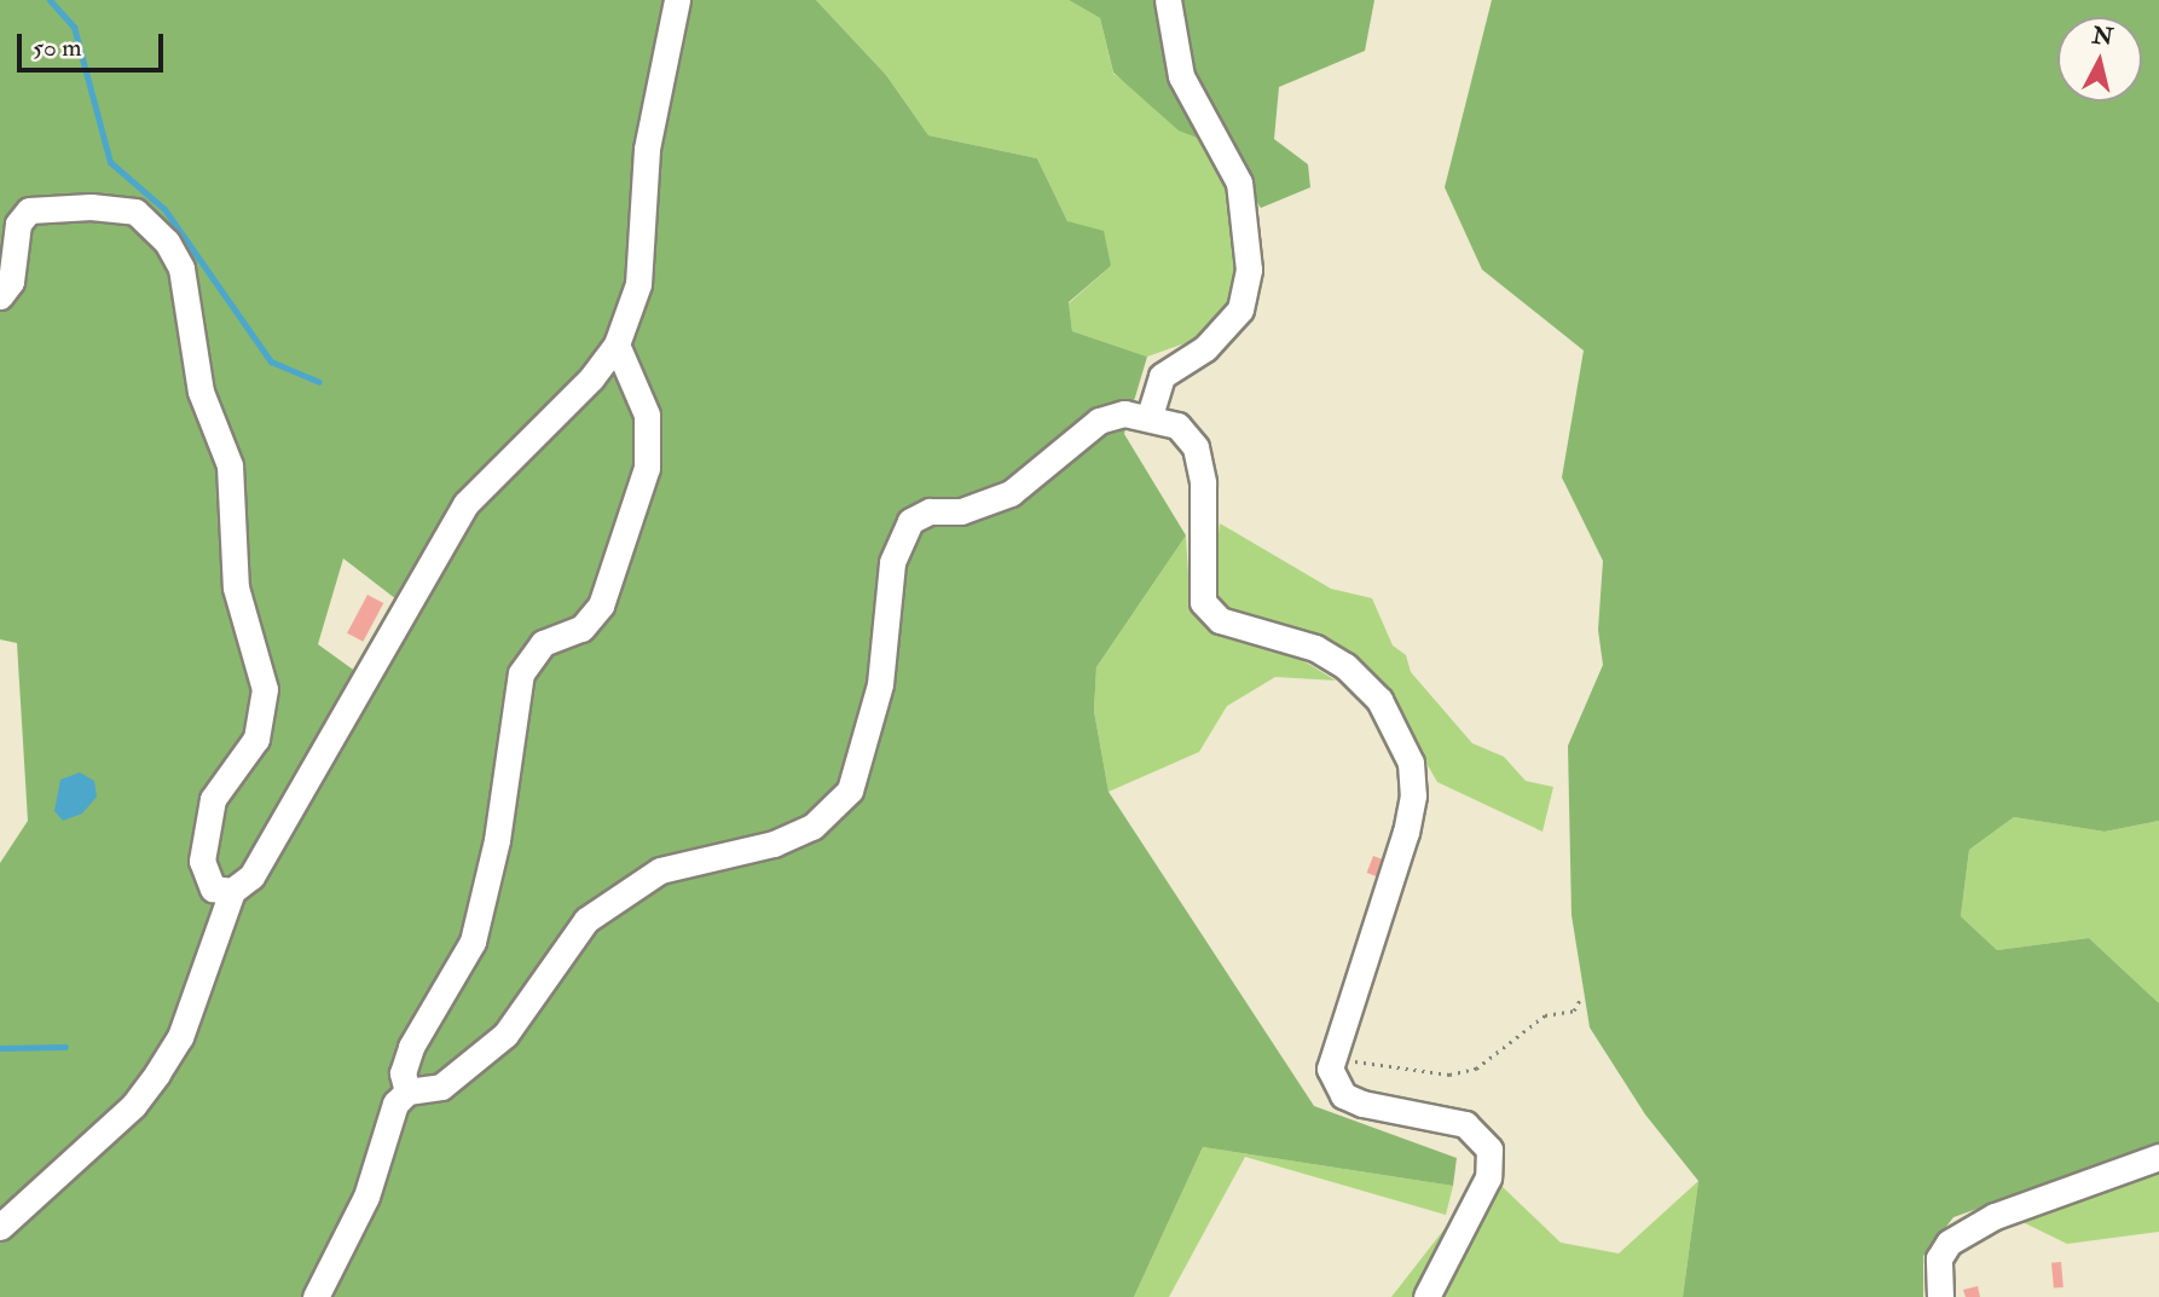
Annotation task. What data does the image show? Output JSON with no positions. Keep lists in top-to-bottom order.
{
  "scale_bar": "50 m",
  "north": "top"
}
